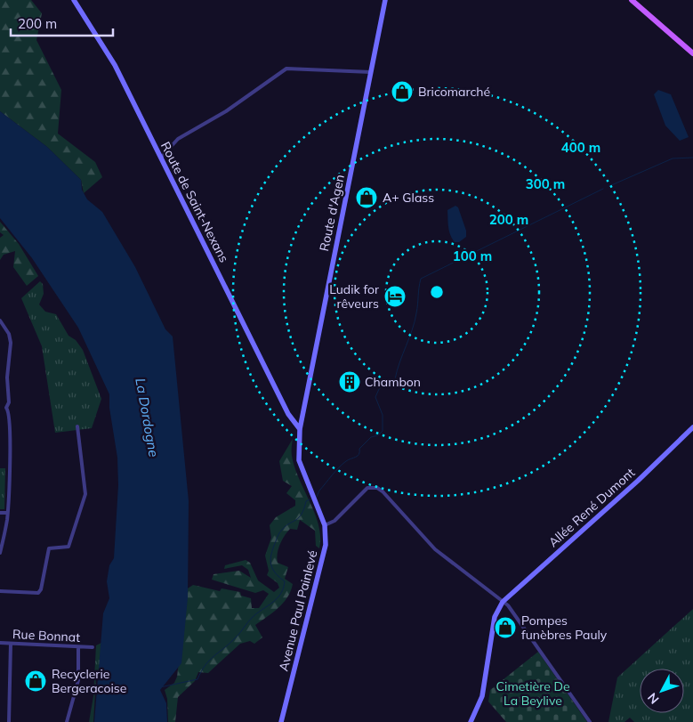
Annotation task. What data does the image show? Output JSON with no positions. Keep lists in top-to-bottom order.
{
  "streets": {
    "main road": [
      "Route de Saint-Nexans",
      "Route d'Agen",
      "Allée René Dumont",
      "Avenue Paul Painlevé"
    ],
    "street": ["Rue Bonnat"]
  },
  "crossings": [
    ["Route de Saint-Nexans", "Route d'Agen"],
    ["Route de Saint-Nexans", "Avenue Paul Painlevé"],
    ["Route d'Agen", "Avenue Paul Painlevé"]
  ],
  "water": ["La Dordogne"],
  "parks": ["Cimetière De La Beylive"],
  "places": {
    "shop": [
      "Bricomarché",
      "A+ Glass",
      "Pompes funèbres Pauly",
      "Recyclerie Bergeracoise"
    ],
    "hotel": ["Ludik for rêveurs"],
    "building": ["Chambon"]
  },
  "scale_bar": "200 m",
  "north": "bottom left",
  "rings": [
    "400 m",
    "300 m",
    "200 m",
    "100 m"
  ]
}
